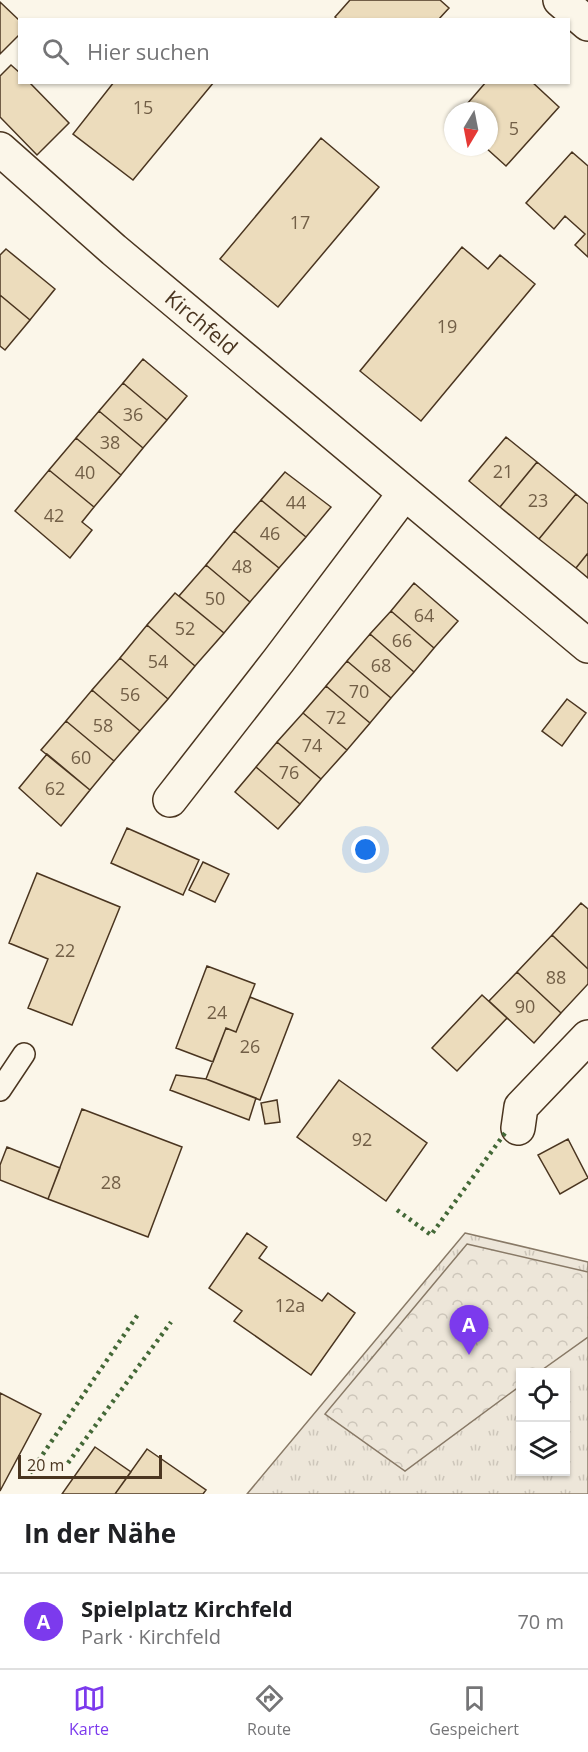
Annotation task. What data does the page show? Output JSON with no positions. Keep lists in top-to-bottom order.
{
  "streets": {
    "street": ["Kirchfeld"]
  },
  "house_numbers": [
    "15",
    "5",
    "17",
    "19",
    "36",
    "38",
    "21",
    "40",
    "23",
    "44",
    "42",
    "46",
    "48",
    "50",
    "64",
    "52",
    "66",
    "54",
    "68",
    "70",
    "56",
    "72",
    "58",
    "74",
    "60",
    "76",
    "62",
    "22",
    "88",
    "90",
    "24",
    "26",
    "92",
    "28",
    "12a"
  ],
  "scale_bar": "20 m",
  "north": "bottom",
  "page": {
    "search": "Hier suchen",
    "pins": "A",
    "scale": "20 m",
    "heading": "In der Nähe",
    "list": [
      {
        "mark": "A",
        "name": "Spielplatz Kirchfeld",
        "note": "Park · Kirchfeld",
        "value": "70 m"
      }
    ],
    "nav": ["Karte", "Route", "Gespeichert"]
  }
}
